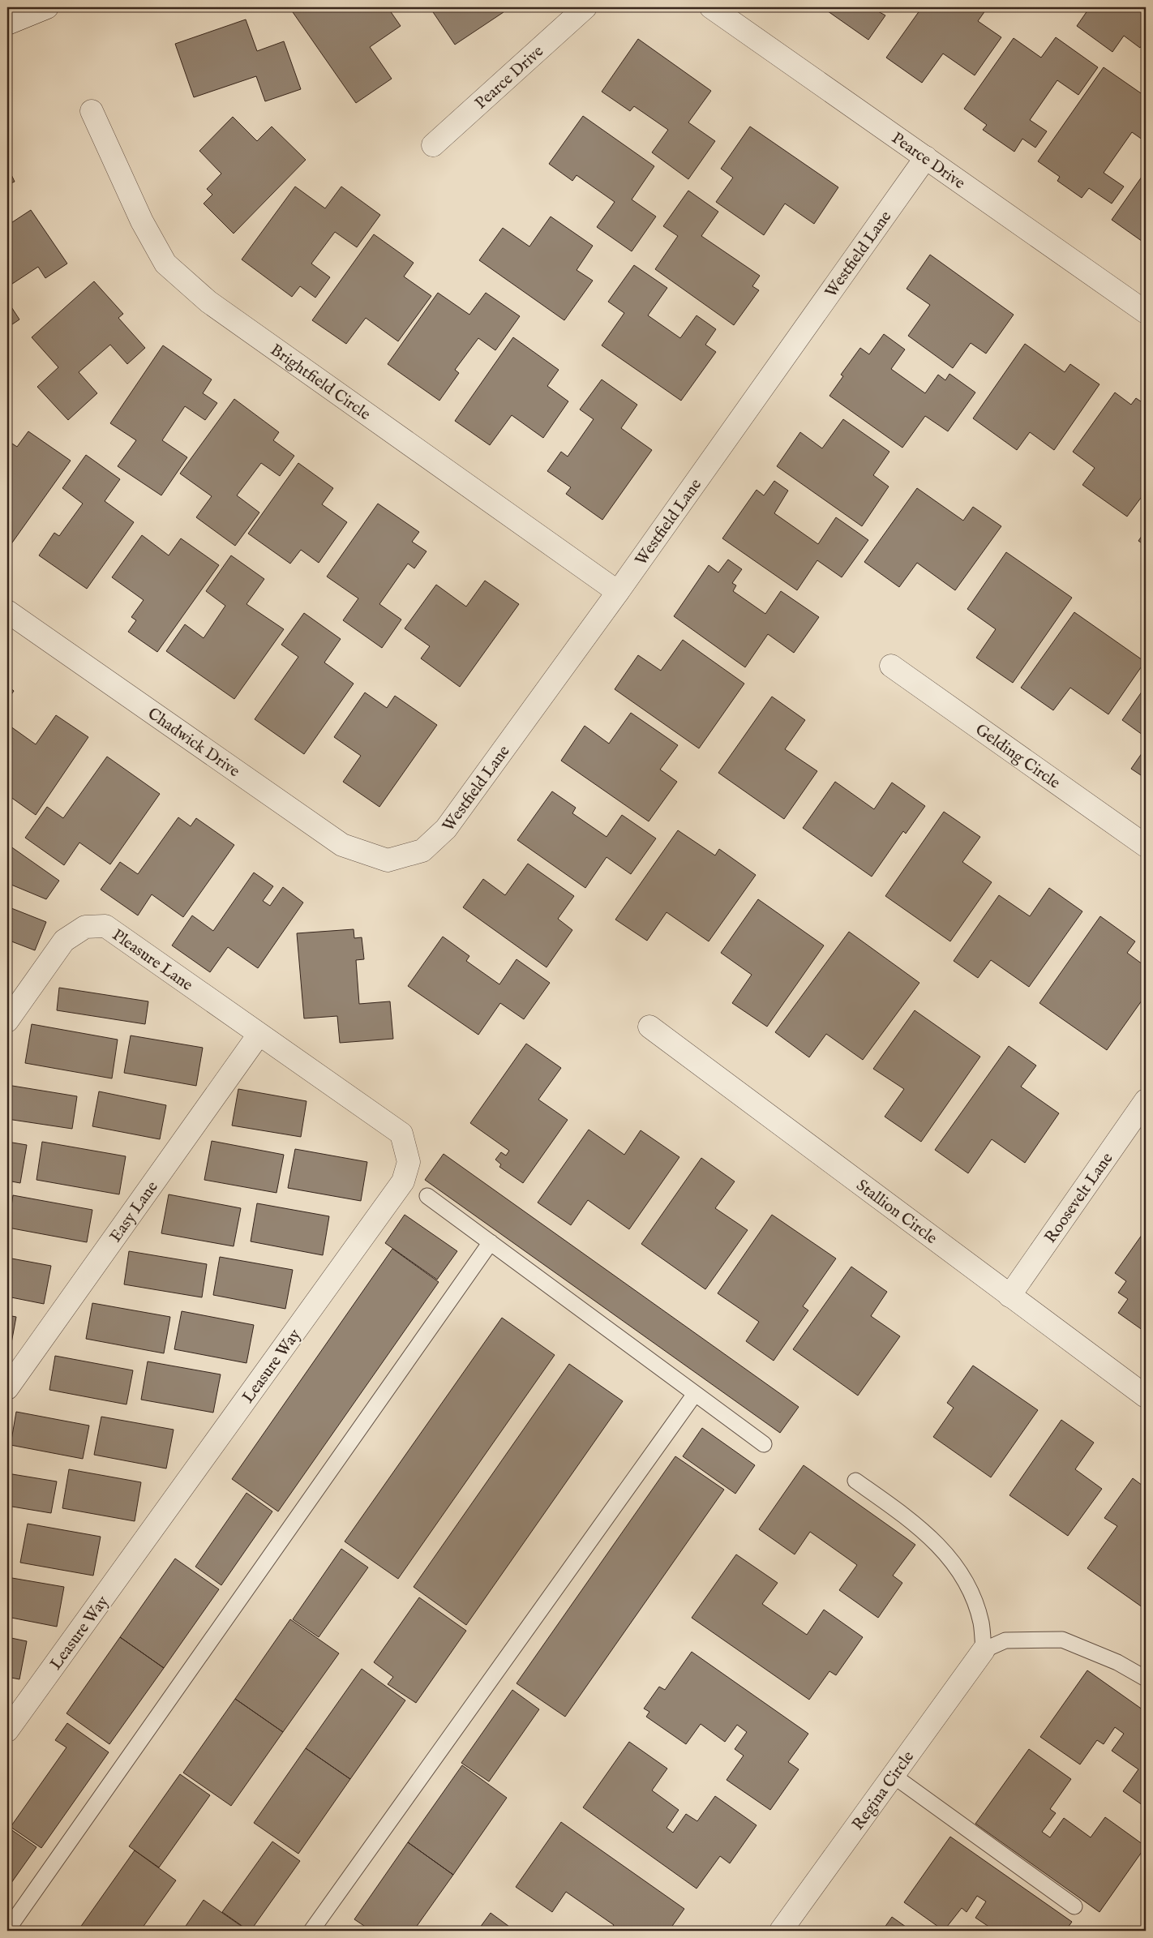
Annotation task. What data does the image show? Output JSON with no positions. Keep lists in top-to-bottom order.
{
  "streets": {
    "street": [
      "Pearce Drive",
      "Westfield Lane",
      "Brightfield Circle",
      "Chadwick Drive",
      "Gelding Circle",
      "Pleasure Lane",
      "Roosevelt Lane",
      "Easy Lane",
      "Stallion Circle",
      "Leasure Way",
      "Regina Circle"
    ]
  },
  "crossings": [
    ["Pearce Drive", "Westfield Lane"],
    ["Westfield Lane", "Brightfield Circle"],
    ["Westfield Lane", "Chadwick Drive"],
    ["Pleasure Lane", "Easy Lane"],
    ["Pleasure Lane", "Leasure Way"],
    ["Roosevelt Lane", "Stallion Circle"],
    ["Easy Lane", "Leasure Way"]
  ]
}
